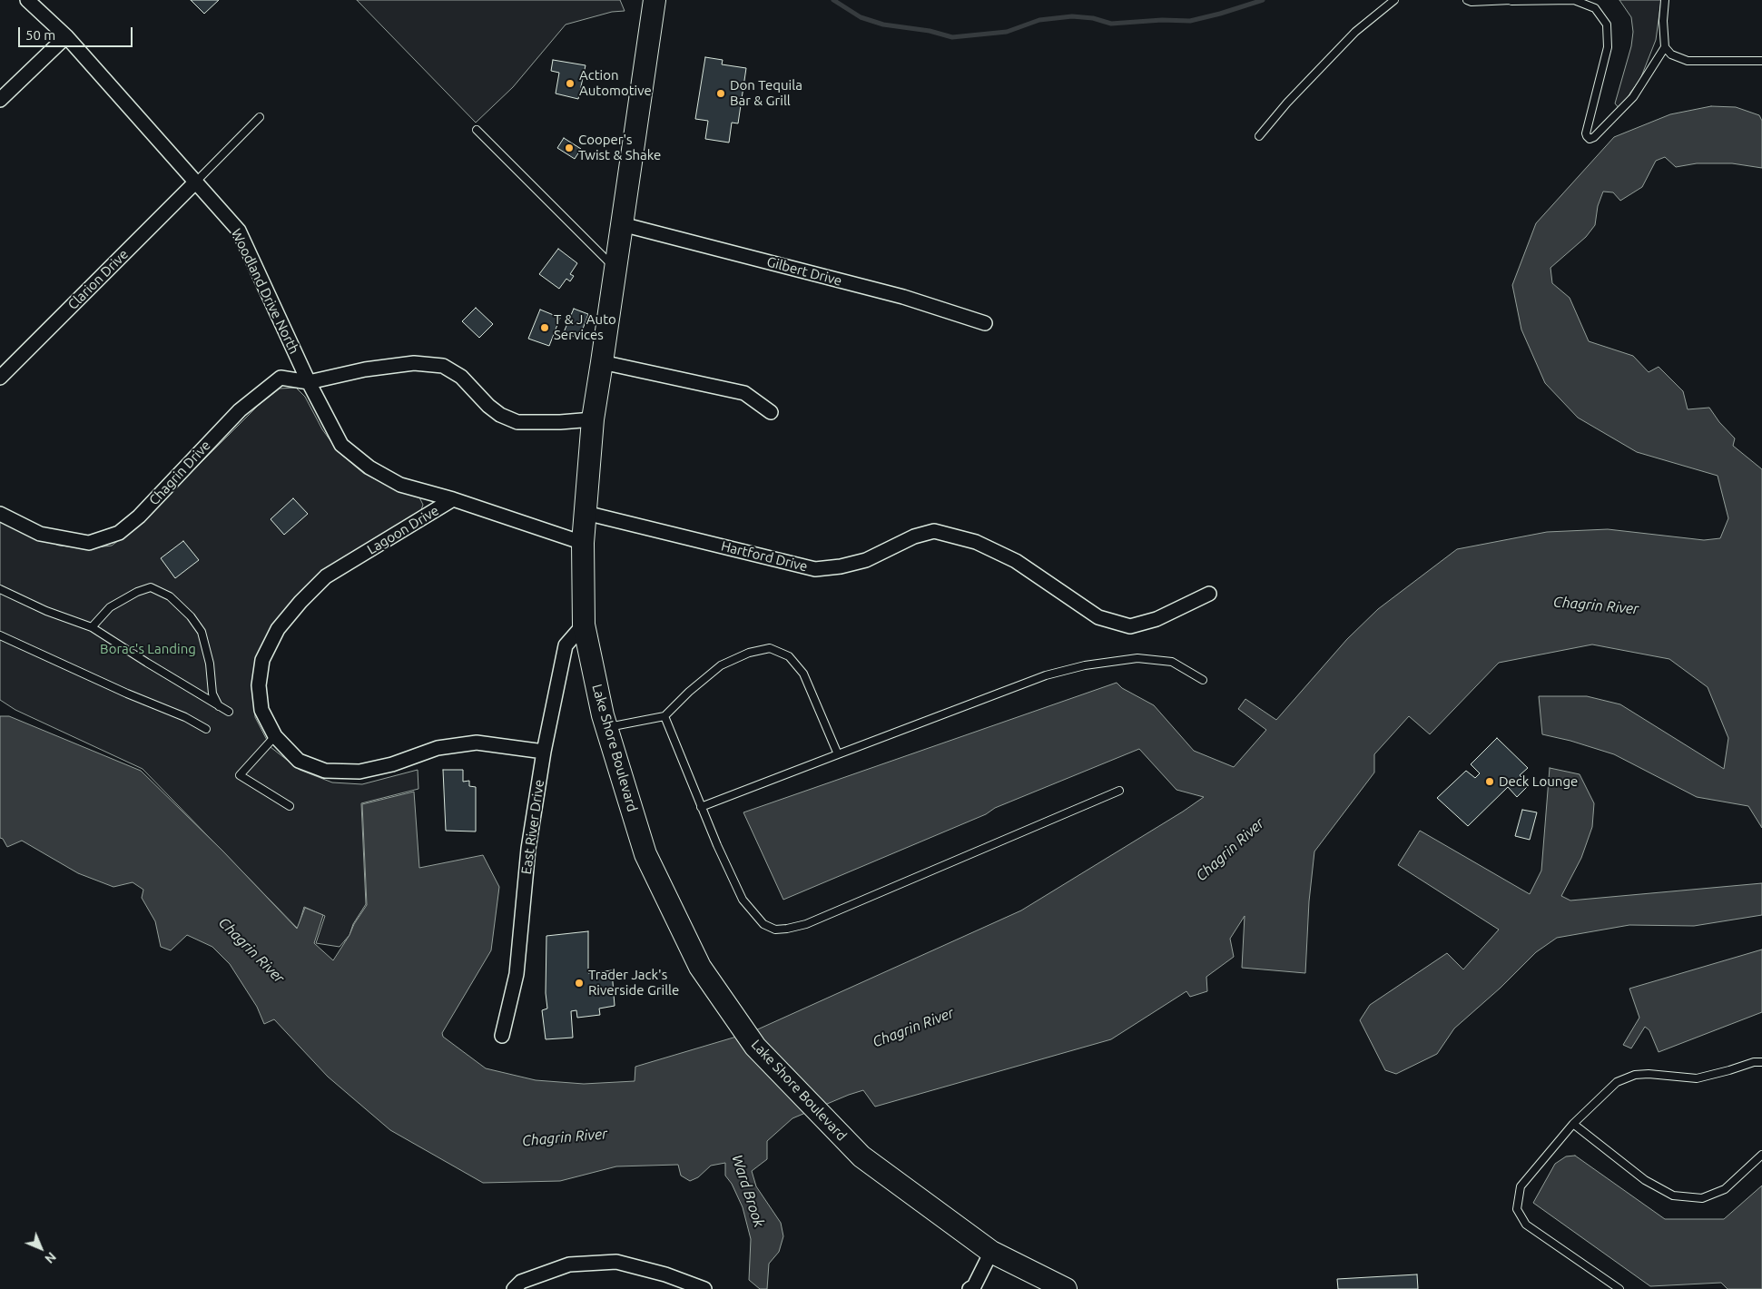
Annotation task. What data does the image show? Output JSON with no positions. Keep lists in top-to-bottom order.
{
  "streets": {
    "main road": ["Lake Shore Boulevard"],
    "street": [
      "Gilbert Drive",
      "Clarion Drive",
      "Woodland Drive North",
      "Chagrin Drive",
      "Lagoon Drive",
      "Hartford Drive",
      "East River Drive"
    ]
  },
  "crossings": [
    ["Gilbert Drive", "Lake Shore Boulevard"],
    ["Clarion Drive", "Woodland Drive North"],
    ["Woodland Drive North", "Chagrin Drive"],
    ["Woodland Drive North", "Lagoon Drive"],
    ["Lagoon Drive", "Lake Shore Boulevard"],
    ["Hartford Drive", "Lake Shore Boulevard"],
    ["Lake Shore Boulevard", "East River Drive"]
  ],
  "water": ["Chagrin River", "Ward Brook"],
  "parks": ["Borac's Landing"],
  "places": [
    "Action Automotive",
    "Don Tequila Bar & Grill",
    "Cooper's Twist & Shake",
    "T & J Auto Services",
    "Deck Lounge",
    "Trader Jack's Riverside Grille"
  ],
  "scale_bar": "50 m",
  "north": "bottom right"
}
